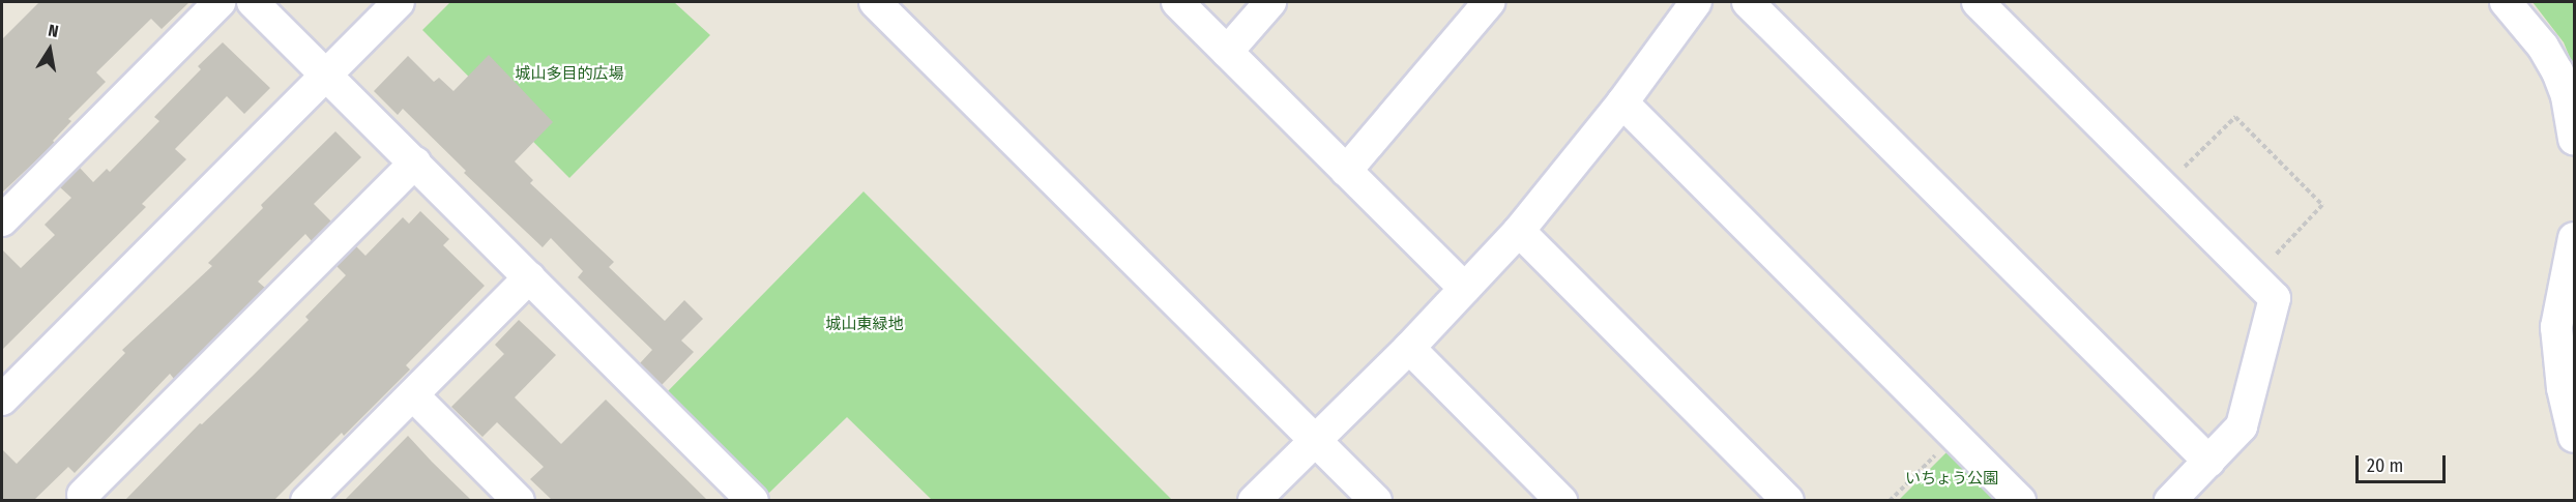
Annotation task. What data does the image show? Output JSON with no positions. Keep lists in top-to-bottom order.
{
  "parks": ["城山多目的広場", "城山東緑地", "いちょう公園"],
  "scale_bar": "20 m",
  "north": "top"
}
